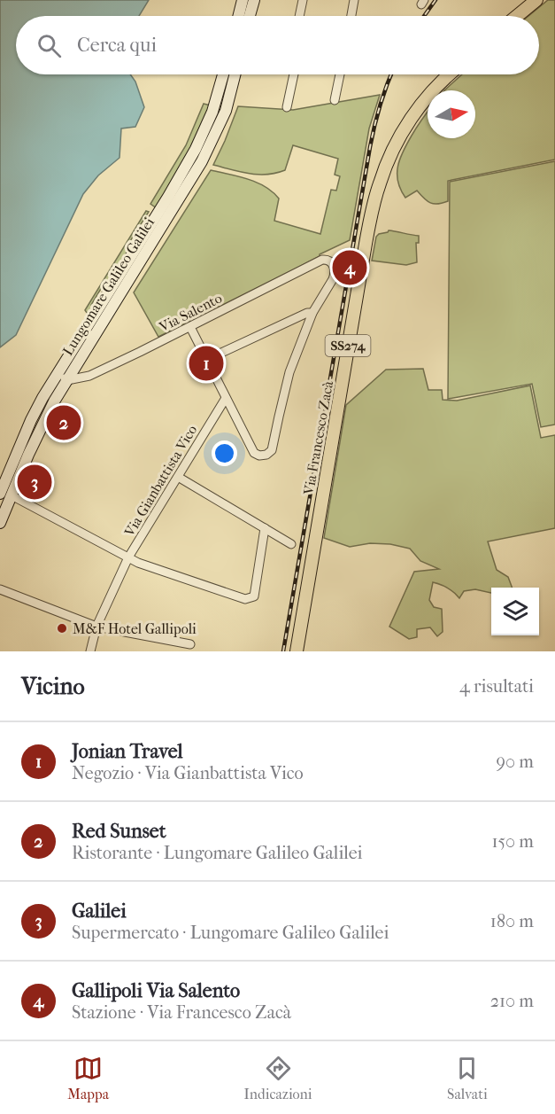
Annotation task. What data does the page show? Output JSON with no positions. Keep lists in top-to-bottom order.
{
  "streets": {
    "main road": ["Lungomare Galileo Galilei", "SS274", "Via Francesco Zacà"],
    "street": ["Via Salento", "Via Gianbattista Vico"]
  },
  "crossings": [
    ["Lungomare Galileo Galilei", "Via Salento"]
  ],
  "places": ["M&F Hotel Gallipoli"],
  "north": "right",
  "page": {
    "search": "Cerca qui",
    "pins": [
      "4",
      "1",
      "2",
      "3"
    ],
    "heading": ["Vicino", "4 risultati"],
    "list": [
      {
        "mark": "1",
        "name": "Jonian Travel",
        "note": "Negozio · Via Gianbattista Vico",
        "value": "90 m"
      },
      {
        "mark": "2",
        "name": "Red Sunset",
        "note": "Ristorante · Lungomare Galileo Galilei",
        "value": "150 m"
      },
      {
        "mark": "3",
        "name": "Galilei",
        "note": "Supermercato · Lungomare Galileo Galilei",
        "value": "180 m"
      },
      {
        "mark": "4",
        "name": "Gallipoli Via Salento",
        "note": "Stazione · Via Francesco Zacà",
        "value": "210 m"
      }
    ],
    "nav": ["Mappa", "Indicazioni", "Salvati"]
  }
}
